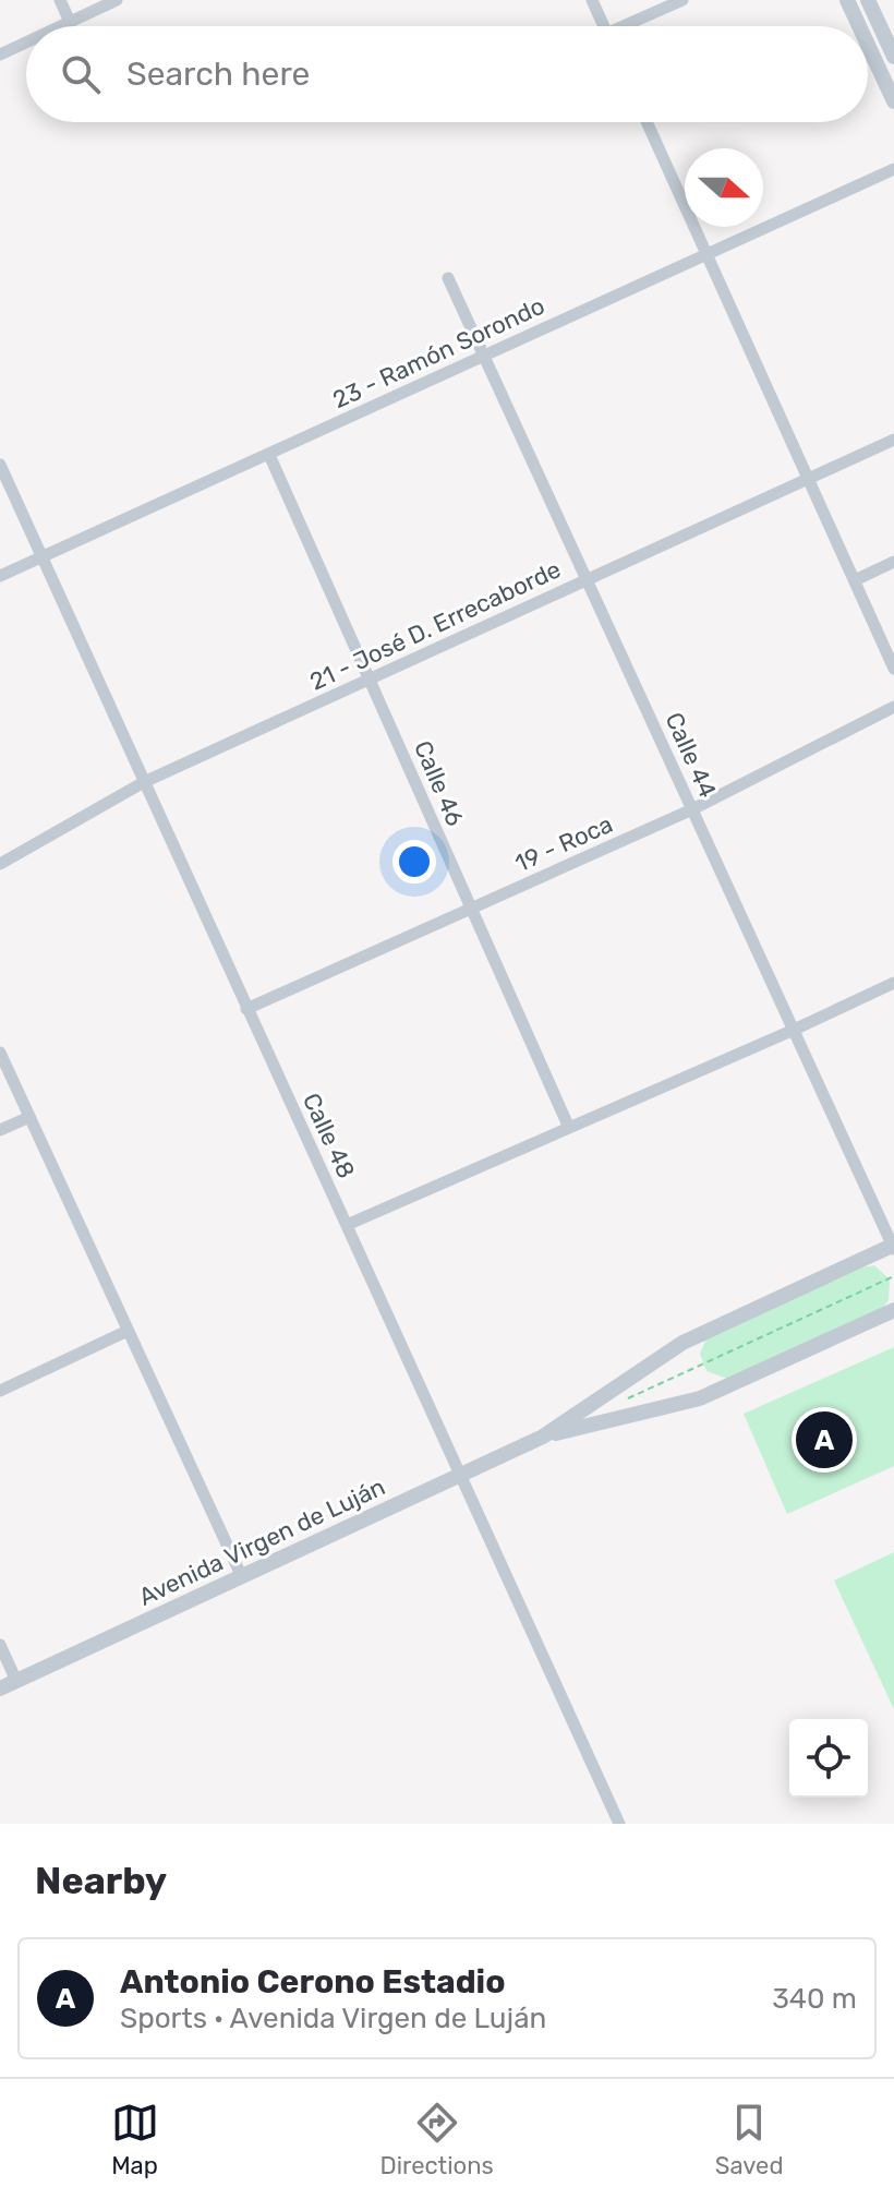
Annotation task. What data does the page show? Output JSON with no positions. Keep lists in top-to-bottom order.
{
  "streets": {
    "street": [
      "23 - Ramón Sorondo",
      "21 - José D. Errecaborde",
      "Calle 44",
      "Calle 46",
      "19 - Roca",
      "Calle 48",
      "Avenida Virgen de Luján"
    ]
  },
  "crossings": [
    ["23 - Ramón Sorondo", "Calle 44"],
    ["23 - Ramón Sorondo", "Calle 46"],
    ["23 - Ramón Sorondo", "Calle 48"],
    ["21 - José D. Errecaborde", "Calle 44"],
    ["21 - José D. Errecaborde", "Calle 46"],
    ["21 - José D. Errecaborde", "Calle 48"],
    ["Calle 44", "19 - Roca"],
    ["Calle 44", "Avenida Virgen de Luján"],
    ["Calle 46", "19 - Roca"],
    ["19 - Roca", "Calle 48"],
    ["Calle 48", "Avenida Virgen de Luján"]
  ],
  "north": "right",
  "page": {
    "search": "Search here",
    "pins": "A",
    "heading": "Nearby",
    "list": [
      {
        "mark": "A",
        "name": "Antonio Cerono Estadio",
        "note": "Sports · Avenida Virgen de Luján",
        "value": "340 m"
      }
    ],
    "nav": ["Map", "Directions", "Saved"]
  }
}
